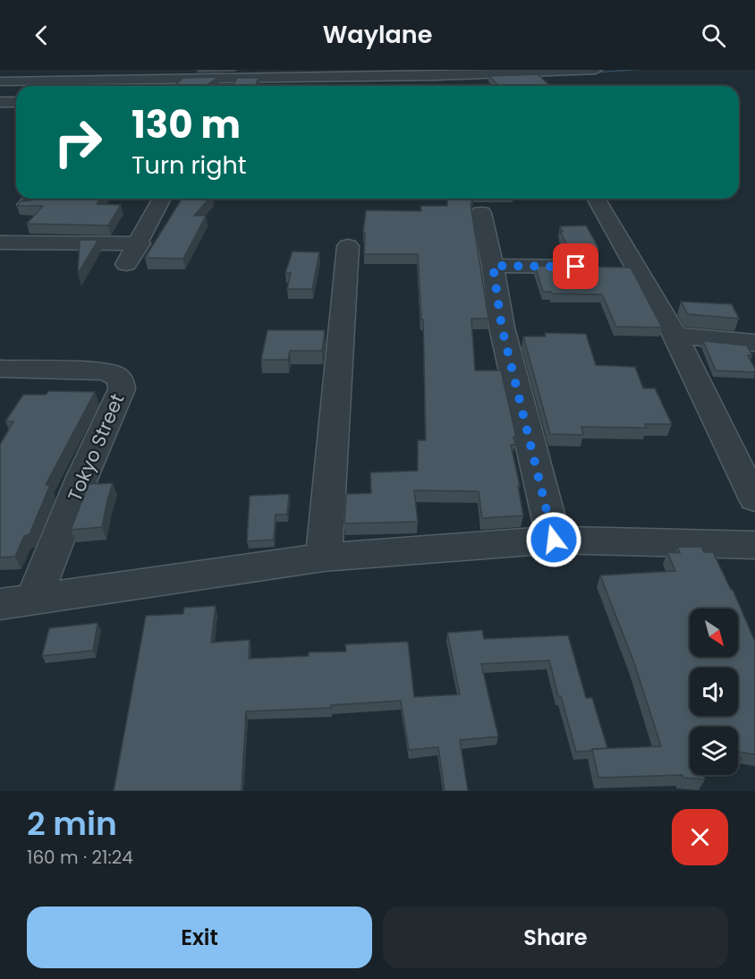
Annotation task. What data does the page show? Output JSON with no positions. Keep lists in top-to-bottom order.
{
  "streets": {
    "street": ["Tokyo Street"]
  },
  "north": "bottom right",
  "page": {
    "header": "Waylane",
    "turn": ["130 m", "Turn right"],
    "heading": ["2 min", "160 m · 21:24"],
    "buttons": ["Exit", "Share"]
  }
}
